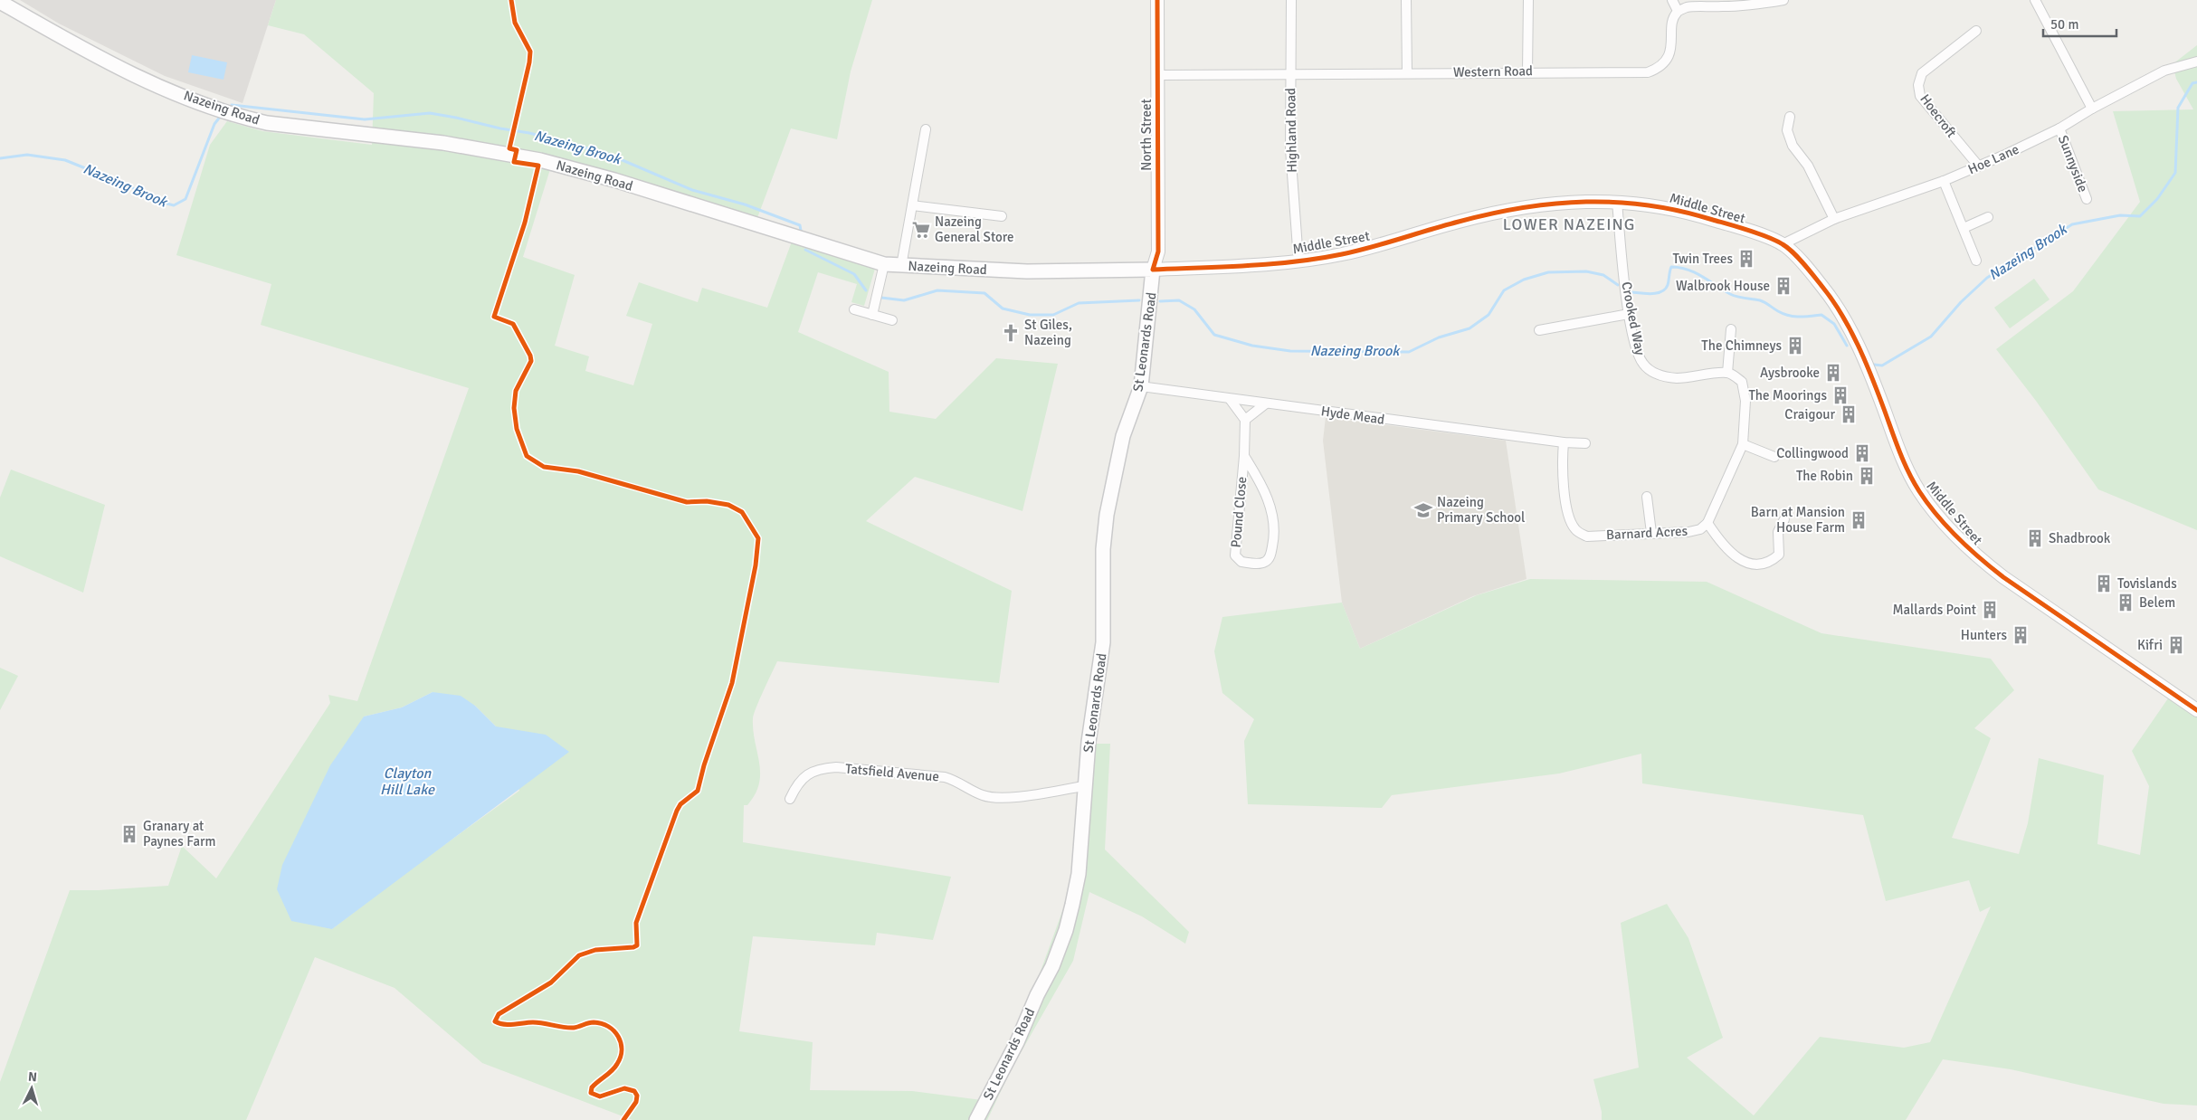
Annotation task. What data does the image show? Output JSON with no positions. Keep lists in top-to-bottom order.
{
  "streets": {
    "main road": ["Nazeing Road", "St Leonards Road"],
    "street": [
      "Western Road",
      "Hoecroft",
      "Highland Road",
      "North Street",
      "Hoe Lane",
      "Sunnyside",
      "Middle Street",
      "Crooked Way",
      "Hyde Mead",
      "Pound Close",
      "Barnard Acres",
      "Tatsfield Avenue"
    ]
  },
  "crossings": [
    ["Western Road", "Highland Road"],
    ["Western Road", "North Street"],
    ["Nazeing Road", "North Street"],
    ["Nazeing Road", "Middle Street"],
    ["Nazeing Road", "St Leonards Road"],
    ["Hoecroft", "Hoe Lane"],
    ["Highland Road", "Middle Street"],
    ["North Street", "Middle Street"],
    ["North Street", "St Leonards Road"],
    ["Hoe Lane", "Sunnyside"],
    ["Hoe Lane", "Middle Street"],
    ["Middle Street", "Crooked Way"],
    ["Middle Street", "St Leonards Road"],
    ["Crooked Way", "Barnard Acres"],
    ["St Leonards Road", "Hyde Mead"],
    ["St Leonards Road", "Tatsfield Avenue"],
    ["Hyde Mead", "Barnard Acres"]
  ],
  "districts": ["LOWER NAZEING"],
  "water": ["Nazeing Brook", "Clayton Hill Lake"],
  "places": {
    "supermarket": ["Nazeing General Store"],
    "building": [
      "Twin Trees",
      "Walbrook House",
      "The Chimneys",
      "Aysbrooke",
      "The Moorings",
      "Craigour",
      "Collingwood",
      "The Robin",
      "Barn at Mansion House Farm",
      "Shadbrook",
      "Tovislands",
      "Belem",
      "Mallards Point",
      "Hunters",
      "Kifri",
      "Granary at Paynes Farm"
    ],
    "church": ["St Giles, Nazeing"],
    "school or university": ["Nazeing Primary School"]
  },
  "scale_bar": "50 m",
  "north": "top"
}
